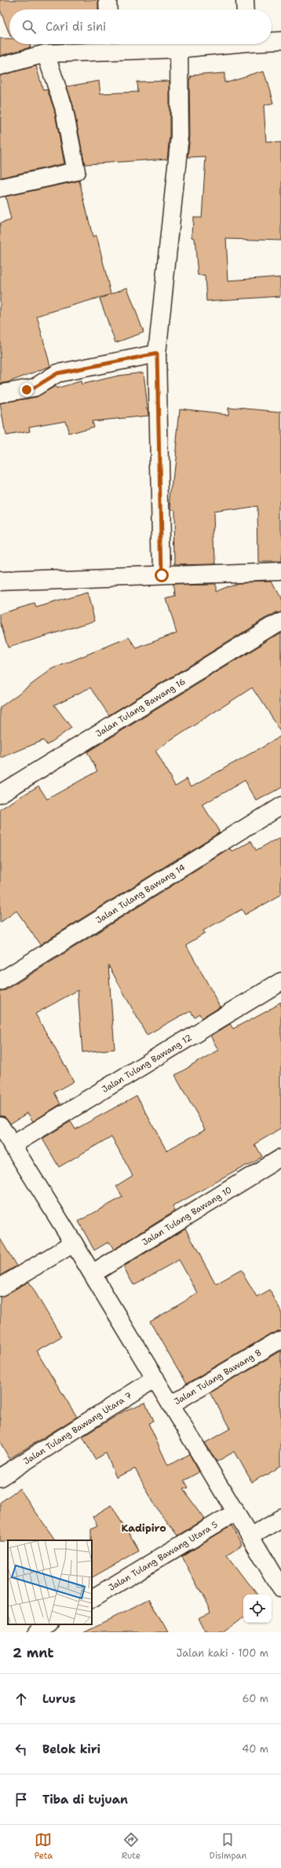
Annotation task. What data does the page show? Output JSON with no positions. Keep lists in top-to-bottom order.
{
  "streets": {
    "street": [
      "Jalan Tulang Bawang 16",
      "Jalan Tulang Bawang 14",
      "Jalan Tulang Bawang 12",
      "Jalan Tulang Bawang 10",
      "Jalan Tulang Bawang 8",
      "Jalan Tulang Bawang Utara 7",
      "Jalan Tulang Bawang Utara 5"
    ]
  },
  "districts": ["Kadipiro"],
  "page": {
    "search": "Cari di sini",
    "heading": ["2 mnt", "Jalan kaki · 100 m"],
    "list": [
      ["Lurus", "60 m"],
      ["Belok kiri", "40 m"],
      "Tiba di tujuan"
    ],
    "nav": ["Peta", "Rute", "Disimpan"]
  }
}
